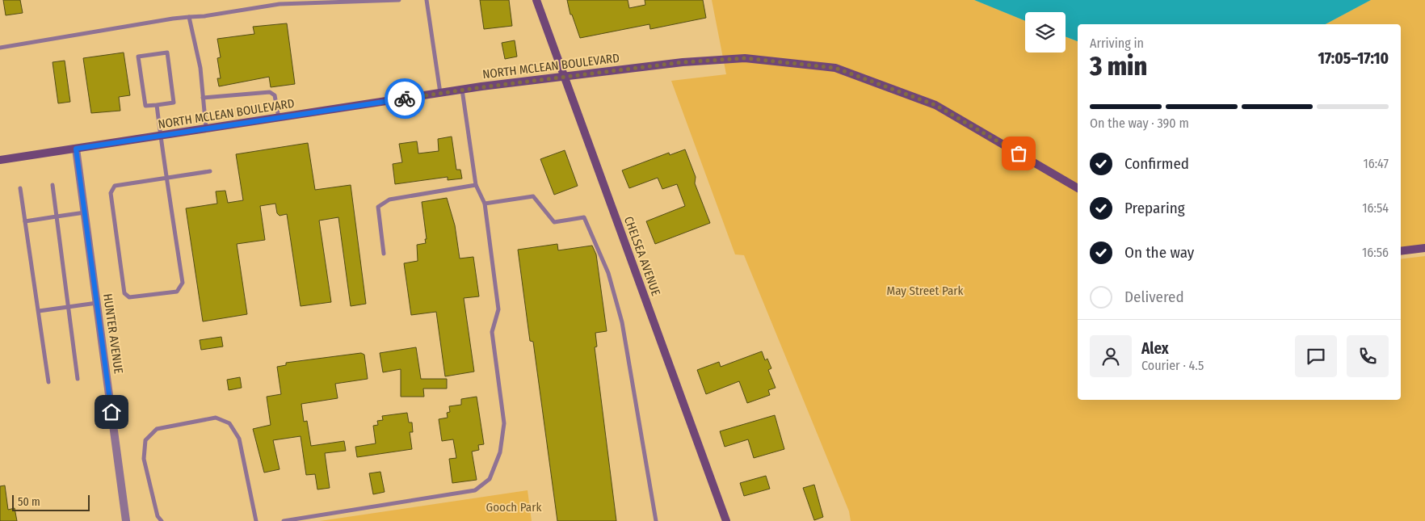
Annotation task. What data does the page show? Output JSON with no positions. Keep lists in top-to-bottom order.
{
  "streets": {
    "main road": ["NORTH MCLEAN BOULEVARD", "CHELSEA AVENUE"],
    "street": ["HUNTER AVENUE"]
  },
  "crossings": [
    ["NORTH MCLEAN BOULEVARD", "CHELSEA AVENUE"],
    ["NORTH MCLEAN BOULEVARD", "HUNTER AVENUE"]
  ],
  "parks": ["May Street Park", "Gooch Park"],
  "scale_bar": "50 m",
  "page": {
    "heading": ["3 min", "Arriving in", "17:05–17:10"],
    "panel": ["Alex", "Courier · 4.5"],
    "bar": "On the way · 390 m",
    "list": [
      ["Confirmed", "16:47"],
      ["Preparing", "16:54"],
      ["On the way", "16:56"],
      "Delivered"
    ],
    "scale": "50 m"
  }
}
